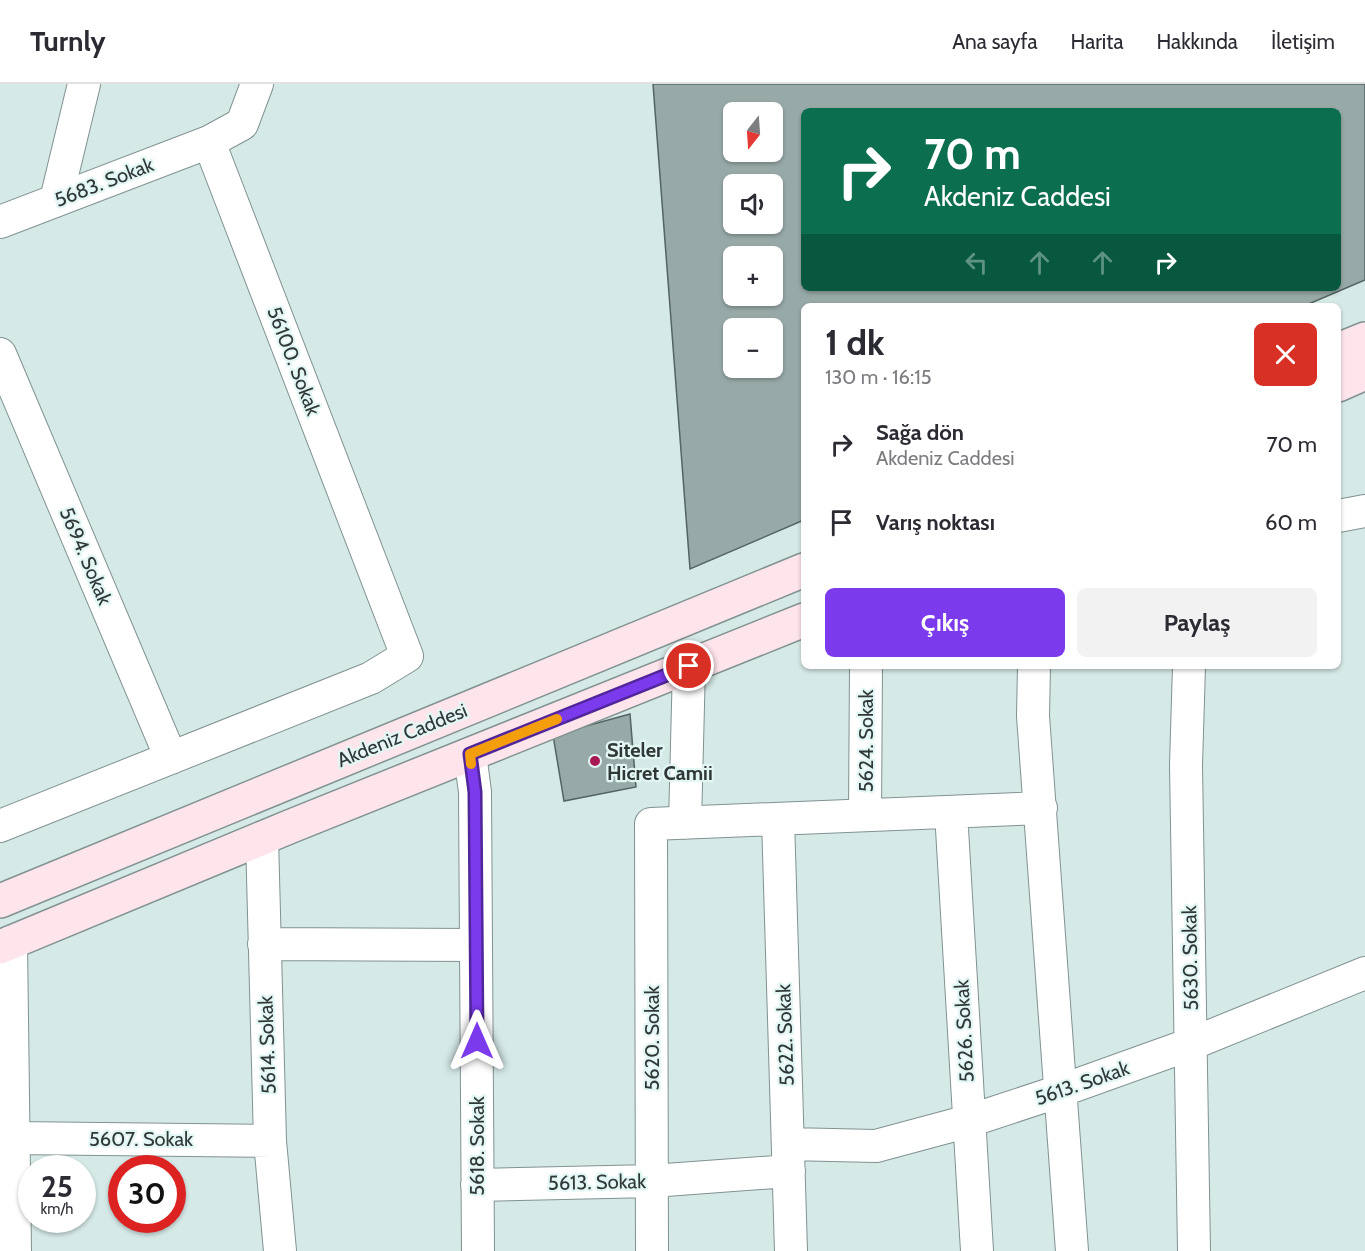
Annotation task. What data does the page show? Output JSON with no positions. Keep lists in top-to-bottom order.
{
  "streets": {
    "main road": ["Akdeniz Caddesi"],
    "street": [
      "5683. Sokak",
      "56100. Sokak",
      "5694. Sokak",
      "5624. Sokak",
      "5630. Sokak",
      "5626. Sokak",
      "5622. Sokak",
      "5620. Sokak",
      "5614. Sokak",
      "5613. Sokak",
      "5607. Sokak",
      "5618. Sokak"
    ]
  },
  "crossings": [
    ["5683. Sokak", "56100. Sokak"],
    ["56100. Sokak", "5694. Sokak"],
    ["5630. Sokak", "5613. Sokak"],
    ["5626. Sokak", "5613. Sokak"],
    ["5622. Sokak", "5613. Sokak"],
    ["5620. Sokak", "5613. Sokak"],
    ["5614. Sokak", "5607. Sokak"],
    ["5613. Sokak", "5618. Sokak"]
  ],
  "places": ["Siteler Hicret Camii"],
  "north": "bottom",
  "page": {
    "header": "Turnly",
    "nav": [
      "Ana sayfa",
      "Harita",
      "Hakkında",
      "İletişim"
    ],
    "map_buttons": ["+", "−"],
    "turn": ["70 m", "Akdeniz Caddesi"],
    "heading": ["1 dk", "130 m · 16:15"],
    "list": [
      {
        "name": "Sağa dön",
        "note": "Akdeniz Caddesi",
        "value": "70 m"
      },
      {
        "name": "Varış noktası",
        "value": "60 m"
      }
    ],
    "buttons": ["Çıkış", "Paylaş"],
    "speed": "25 km/h",
    "limit": "30"
  }
}
